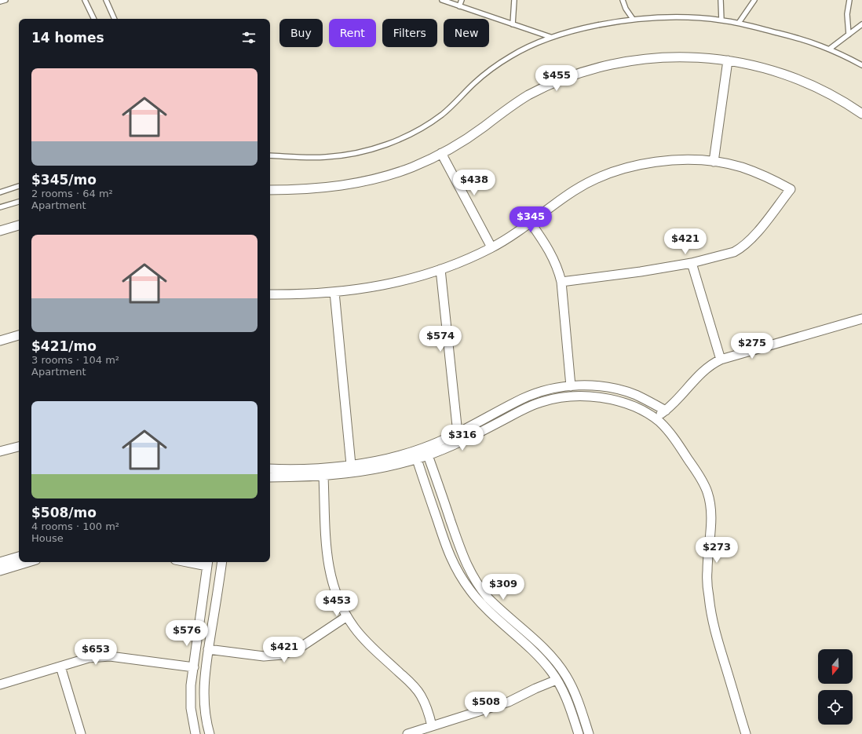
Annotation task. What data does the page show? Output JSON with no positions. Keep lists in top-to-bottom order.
{
  "north": "bottom",
  "page": {
    "chip": [
      "Buy",
      "Rent",
      "Filters",
      "New"
    ],
    "heading": "14 homes",
    "list": [
      {
        "name": "$345/mo",
        "note": "2 rooms · 64 m² · Apartment"
      },
      {
        "name": "$421/mo",
        "note": "3 rooms · 104 m² · Apartment"
      },
      {
        "name": "$508/mo",
        "note": "4 rooms · 100 m² · House"
      }
    ],
    "price": [
      "$455",
      "$438",
      "$345",
      "$421",
      "$574",
      "$275",
      "$316",
      "$273",
      "$309",
      "$453",
      "$576",
      "$421",
      "$653",
      "$508"
    ]
  }
}
